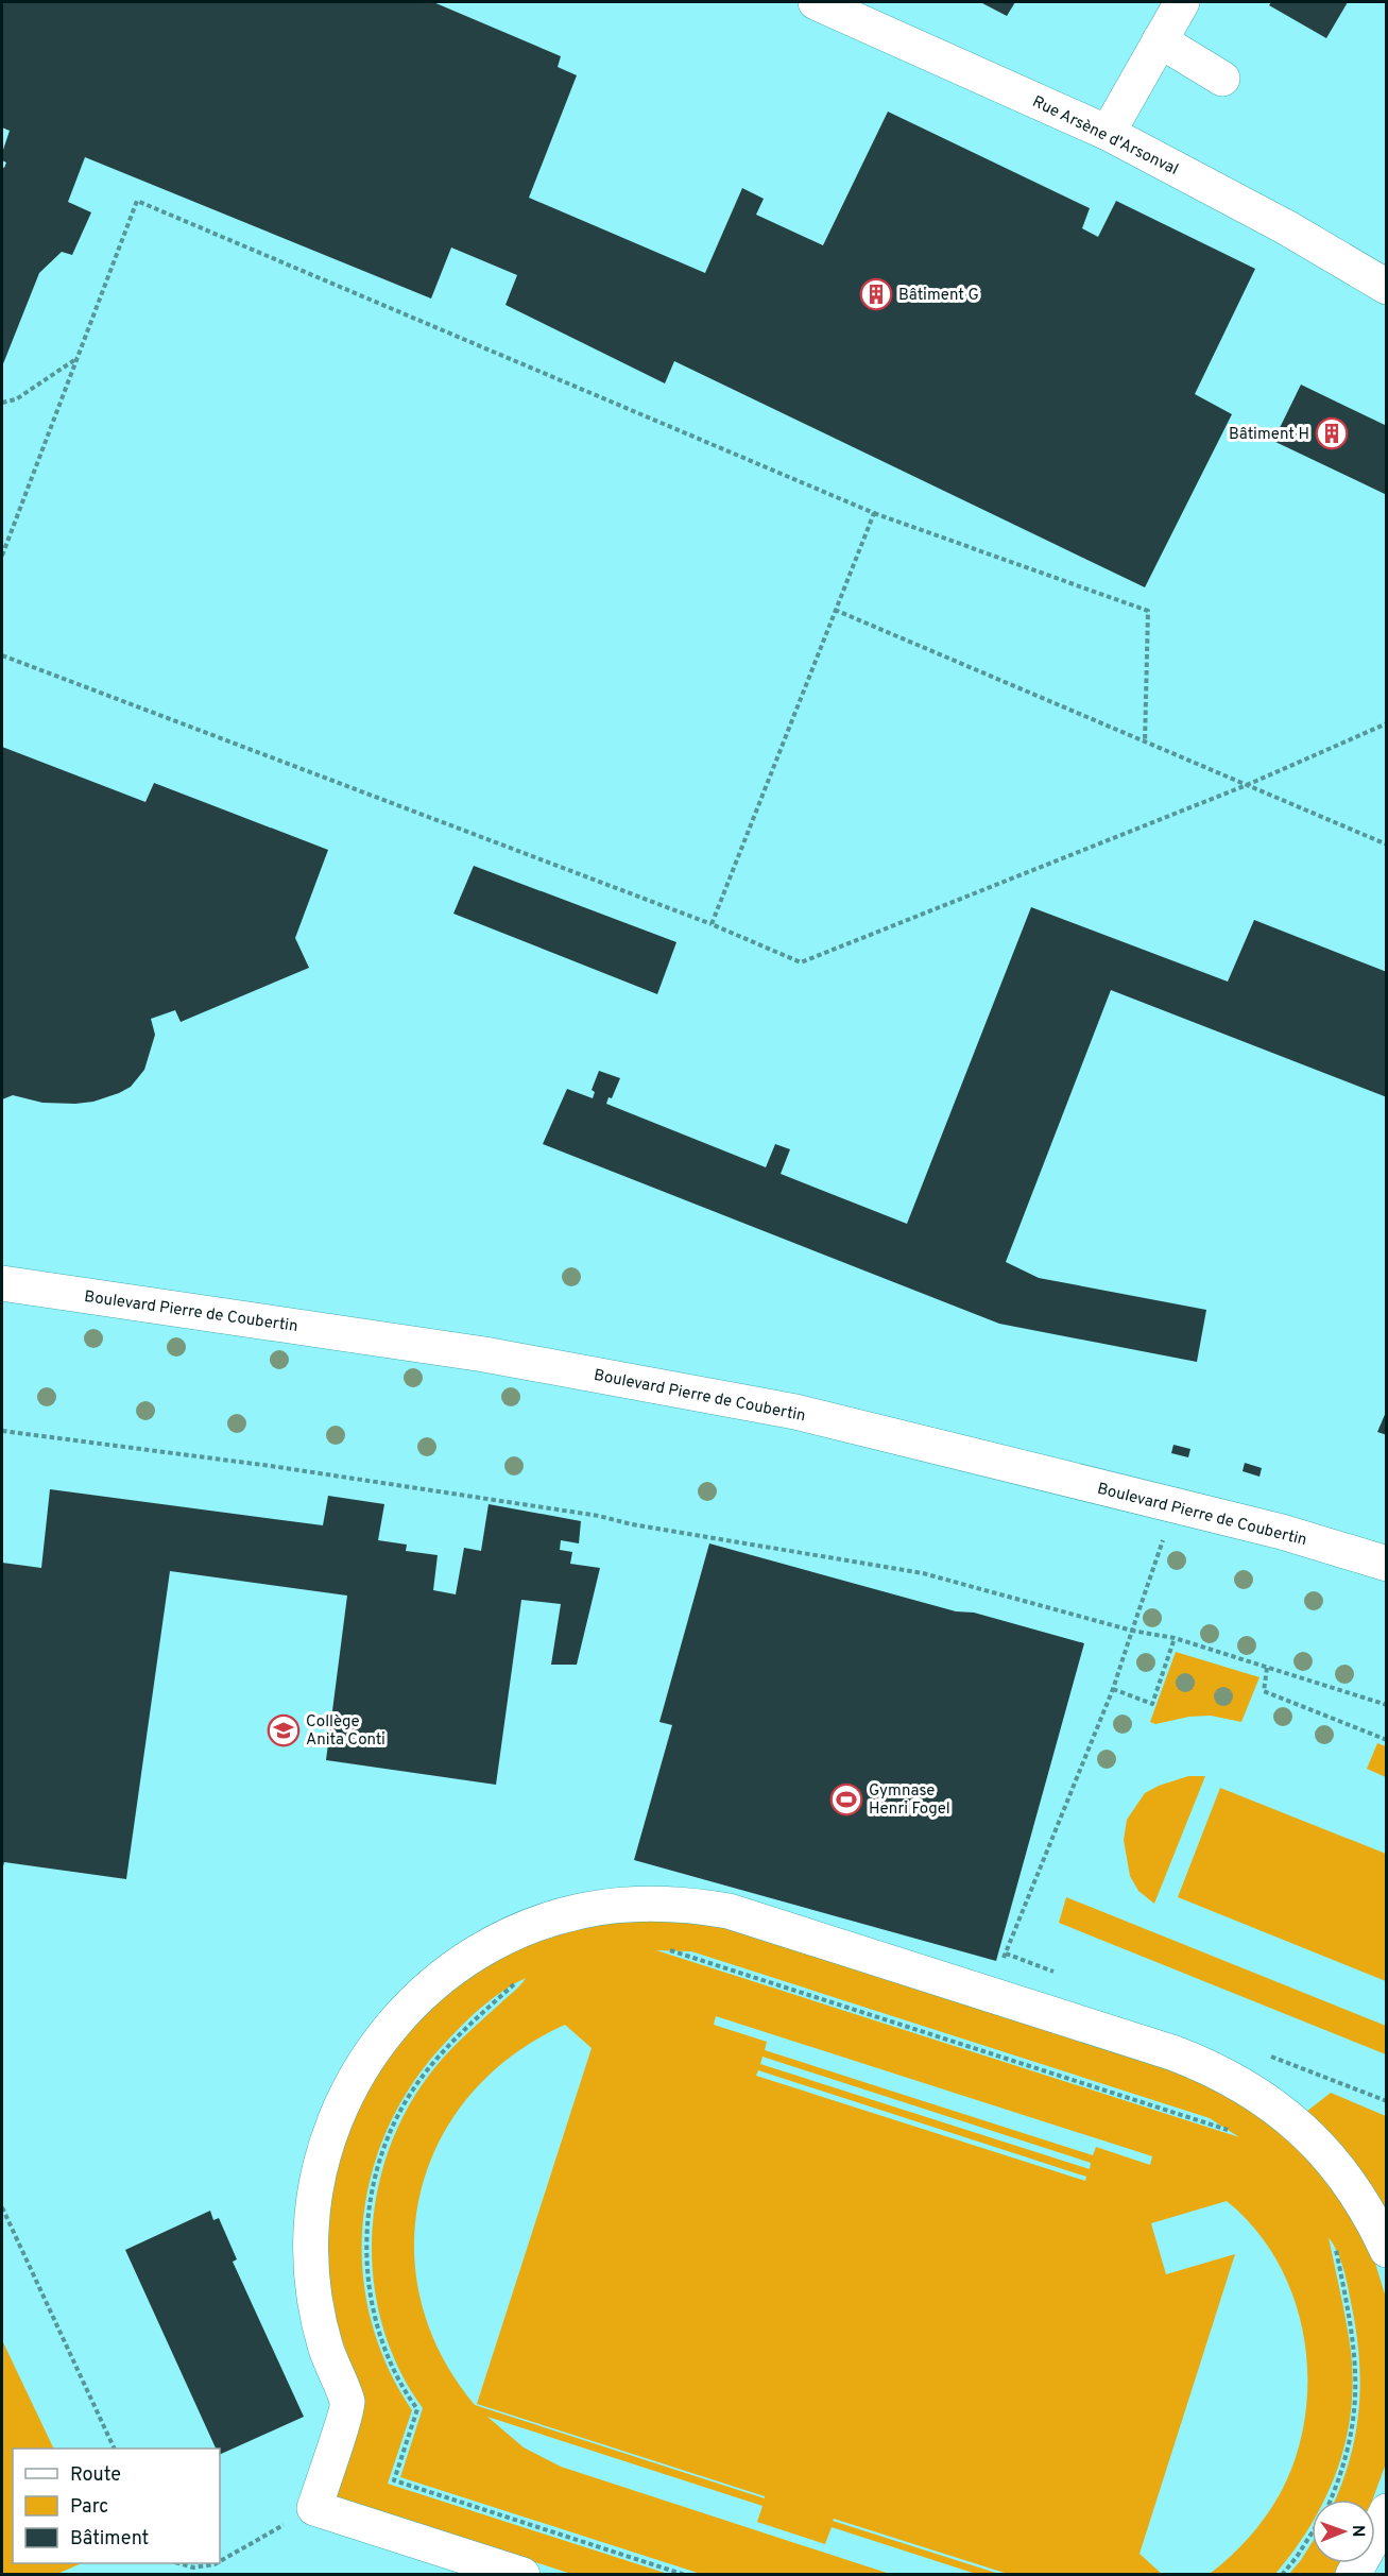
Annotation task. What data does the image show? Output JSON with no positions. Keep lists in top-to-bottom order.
{
  "streets": {
    "street": ["Rue Arsène d'Arsonval", "Boulevard Pierre de Coubertin"]
  },
  "places": {
    "building": ["Bâtiment G", "Bâtiment H"],
    "school or university": ["Collège Anita Conti"],
    "sports": ["Gymnase Henri Fogel"]
  },
  "legend": ["Route", "Parc", "Bâtiment"],
  "north": "right"
}
